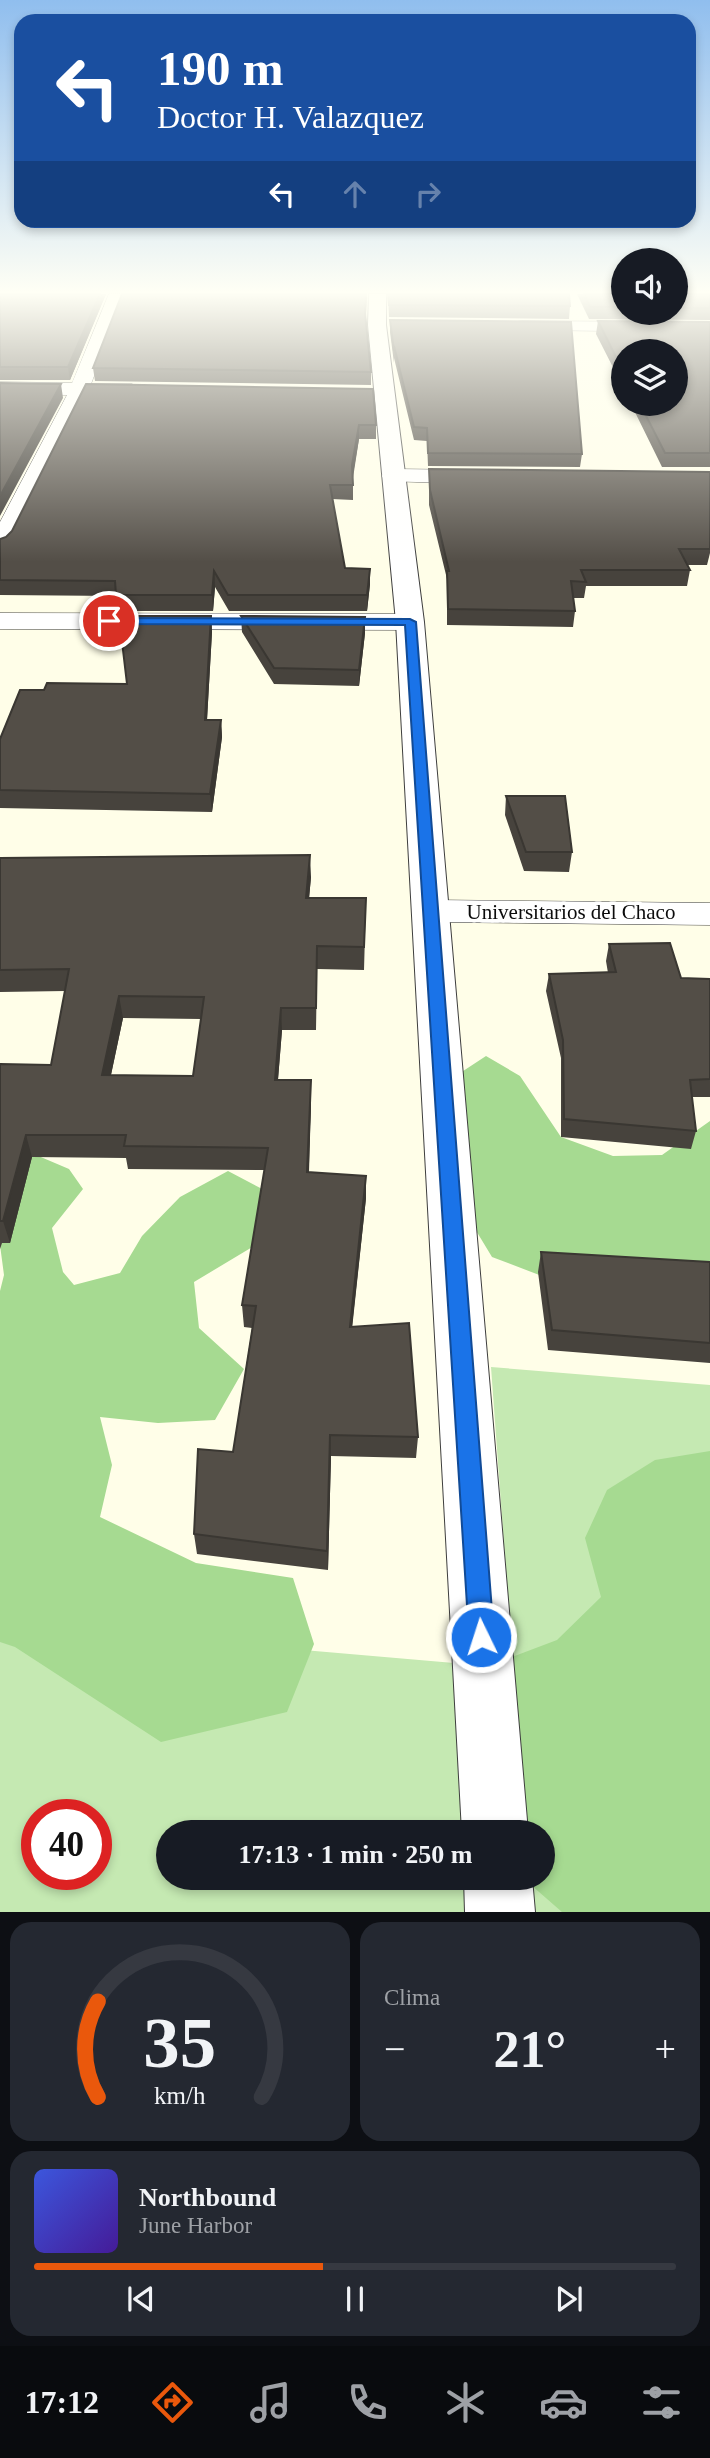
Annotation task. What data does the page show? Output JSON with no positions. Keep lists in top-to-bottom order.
{
  "streets": {
    "street": ["Universitarios del Chaco"]
  },
  "page": {
    "turn": ["190 m", "Doctor H. Valazquez"],
    "limit": "40",
    "trip": "17:13 · 1 min · 250 m",
    "tile": "Clima",
    "heat": ["−", "21°", "+"],
    "song": ["Northbound", "June Harbor"],
    "tabs": "17:12",
    "gauge": ["35", "km/h"]
  }
}
